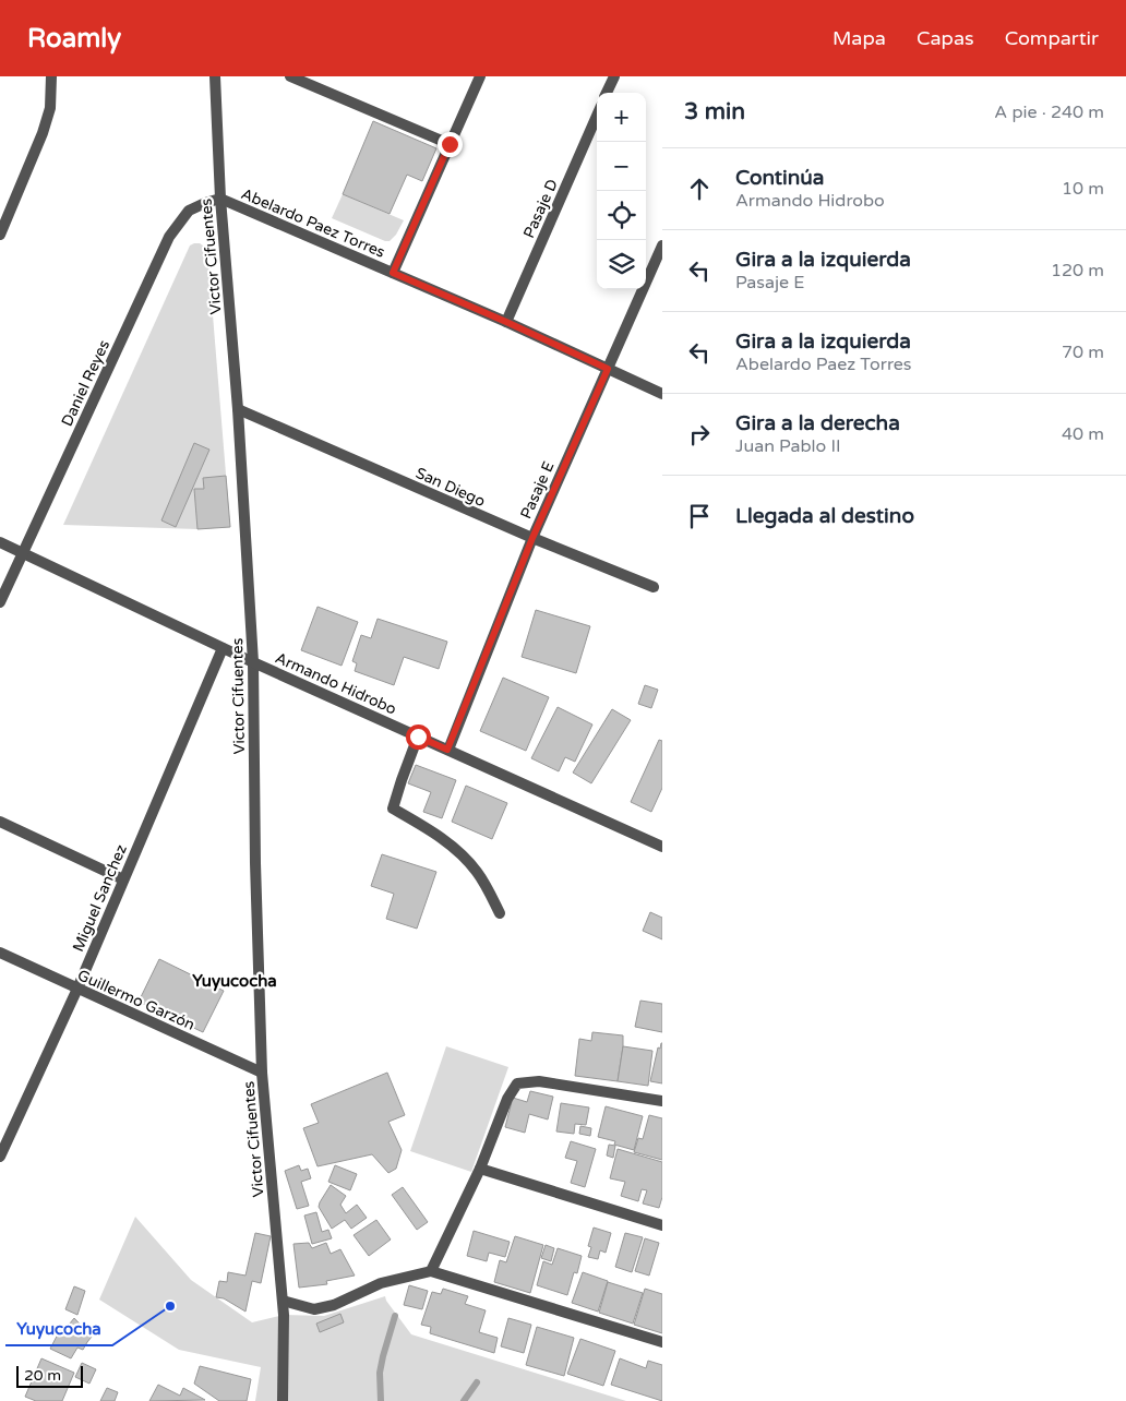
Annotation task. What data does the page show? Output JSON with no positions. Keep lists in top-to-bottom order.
{
  "streets": {
    "street": [
      "Pasaje D",
      "Abelardo Paez Torres",
      "Victor Cifuentes",
      "Daniel Reyes",
      "San Diego",
      "Pasaje E",
      "Armando Hidrobo",
      "Miguel Sanchez",
      "Guillermo Garzón"
    ]
  },
  "crossings": [
    ["Pasaje D", "Abelardo Paez Torres"],
    ["Abelardo Paez Torres", "Victor Cifuentes"],
    ["Abelardo Paez Torres", "Daniel Reyes"],
    ["Abelardo Paez Torres", "Pasaje E"],
    ["Victor Cifuentes", "Daniel Reyes"],
    ["Victor Cifuentes", "San Diego"],
    ["Victor Cifuentes", "Armando Hidrobo"],
    ["Victor Cifuentes", "Guillermo Garzón"],
    ["Daniel Reyes", "Armando Hidrobo"],
    ["San Diego", "Pasaje E"],
    ["Pasaje E", "Armando Hidrobo"],
    ["Armando Hidrobo", "Miguel Sanchez"],
    ["Miguel Sanchez", "Guillermo Garzón"]
  ],
  "districts": ["Yuyucocha"],
  "places": ["Yuyucocha"],
  "scale_bar": "20 m",
  "page": {
    "header": "Roamly",
    "nav": ["Mapa", "Capas", "Compartir"],
    "heading": ["3 min", "A pie · 240 m"],
    "map_buttons": ["+", "−"],
    "list": [
      ["Continúa", "Armando Hidrobo", "10 m"],
      ["Gira a la izquierda", "Pasaje E", "120 m"],
      ["Gira a la izquierda", "Abelardo Paez Torres", "70 m"],
      ["Gira a la derecha", "Juan Pablo II", "40 m"],
      "Llegada al destino"
    ],
    "scale": "20 m"
  }
}
